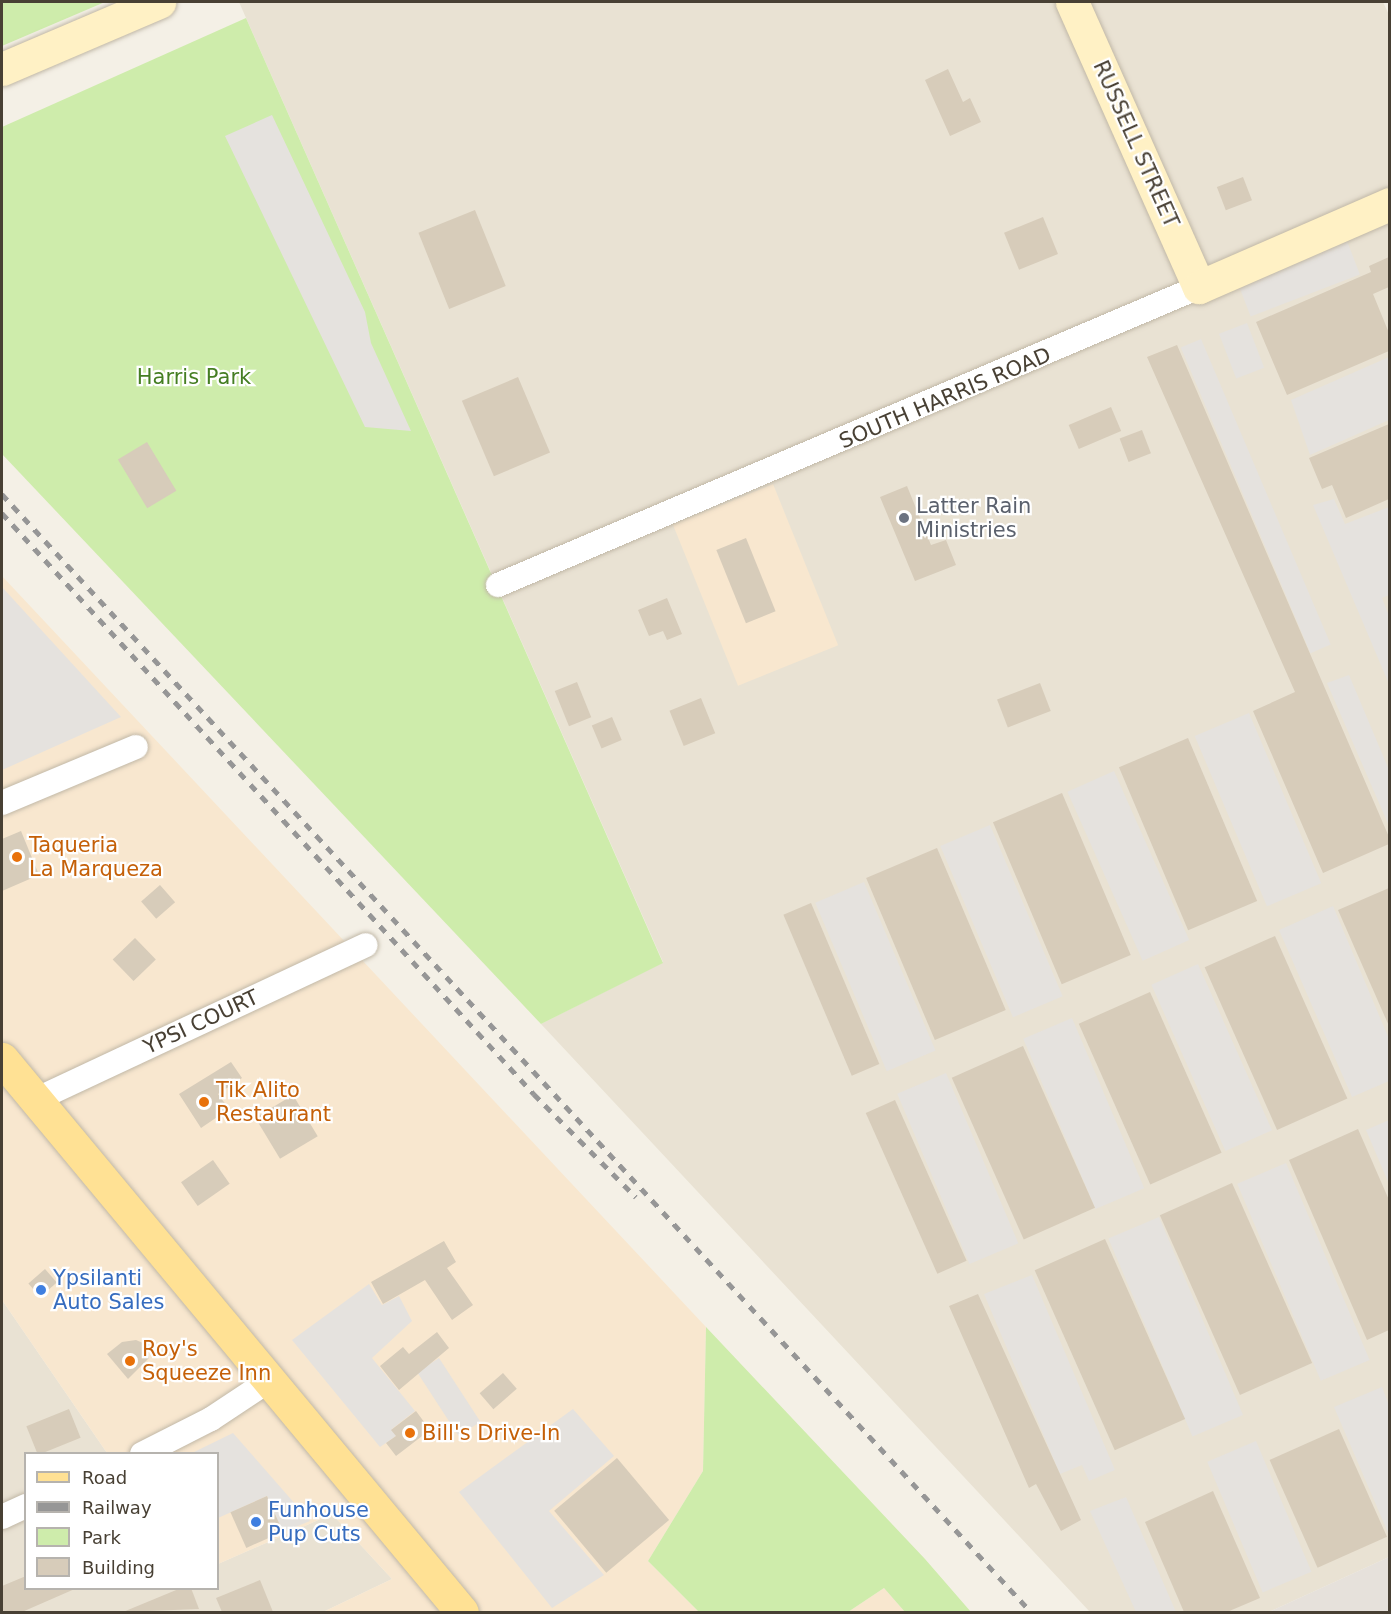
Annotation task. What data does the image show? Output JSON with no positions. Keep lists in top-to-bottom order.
{
  "streets": {
    "street": ["RUSSELL STREET", "SOUTH HARRIS ROAD", "YPSI COURT"]
  },
  "crossings": [
    ["RUSSELL STREET", "SOUTH HARRIS ROAD"]
  ],
  "parks": ["Harris Park"],
  "places": [
    "Latter Rain Ministries",
    "Taqueria La Marqueza",
    "Tik Alito Restaurant",
    "Ypsilanti Auto Sales",
    "Roy's Squeeze Inn",
    "Bill's Drive-In",
    "Funhouse Pup Cuts"
  ],
  "legend": [
    "Road",
    "Railway",
    "Park",
    "Building"
  ]
}
